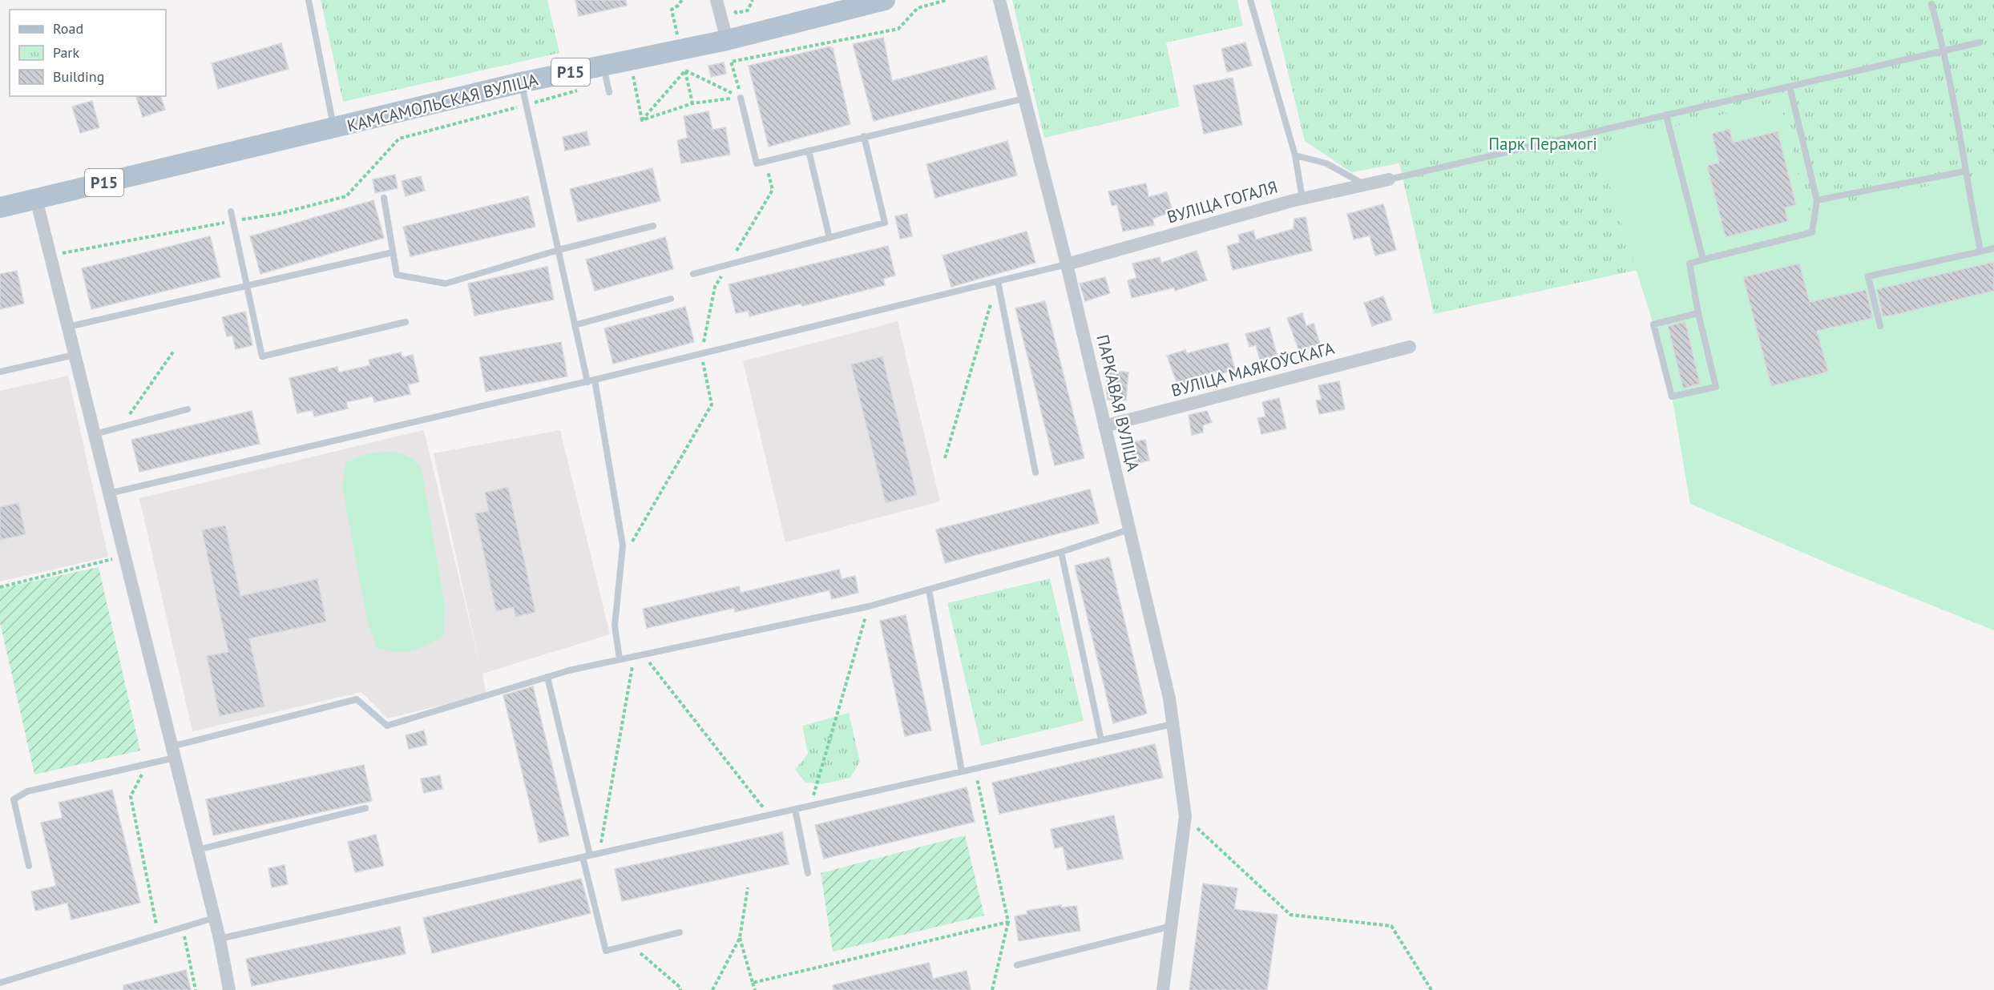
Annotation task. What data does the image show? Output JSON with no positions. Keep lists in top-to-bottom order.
{
  "streets": {
    "main road": ["Р15", "КАМСАМОЛЬСКАЯ ВУЛІЦА"],
    "street": ["ВУЛІЦА ГОГАЛЯ", "ВУЛІЦА МАЯКОЎСКАГА", "ПАРКАВАЯ ВУЛІЦА"]
  },
  "crossings": [
    ["ВУЛІЦА ГОГАЛЯ", "ПАРКАВАЯ ВУЛІЦА"],
    ["ВУЛІЦА МАЯКОЎСКАГА", "ПАРКАВАЯ ВУЛІЦА"]
  ],
  "parks": ["Парк Перамогі"],
  "legend": ["Road", "Park", "Building"]
}
